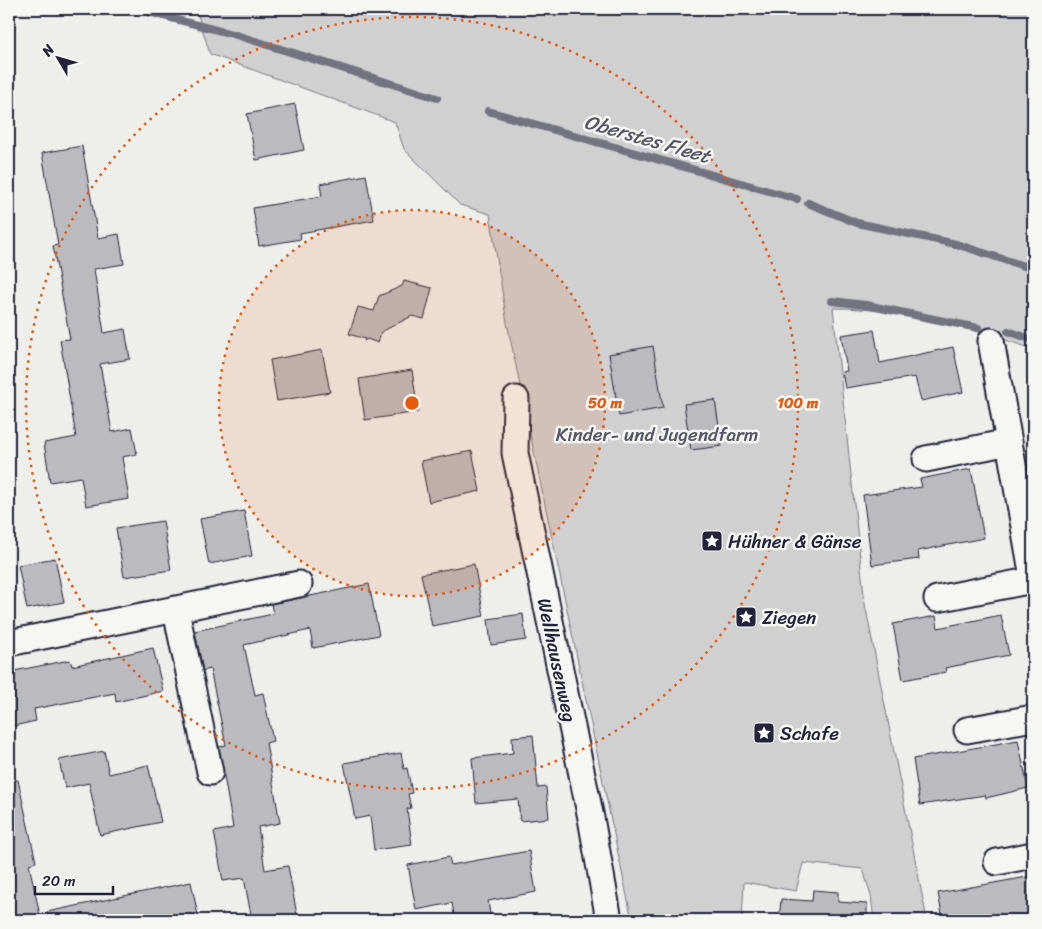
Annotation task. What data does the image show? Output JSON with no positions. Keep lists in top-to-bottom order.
{
  "streets": {
    "street": ["Wellhausenweg"]
  },
  "water": ["Oberstes Fleet"],
  "parks": ["Kinder- und Jugendfarm"],
  "places": {
    "place": ["Hühner & Gänse", "Ziegen", "Schafe"]
  },
  "scale_bar": "20 m",
  "north": "top left",
  "rings": ["50 m", "100 m"]
}
